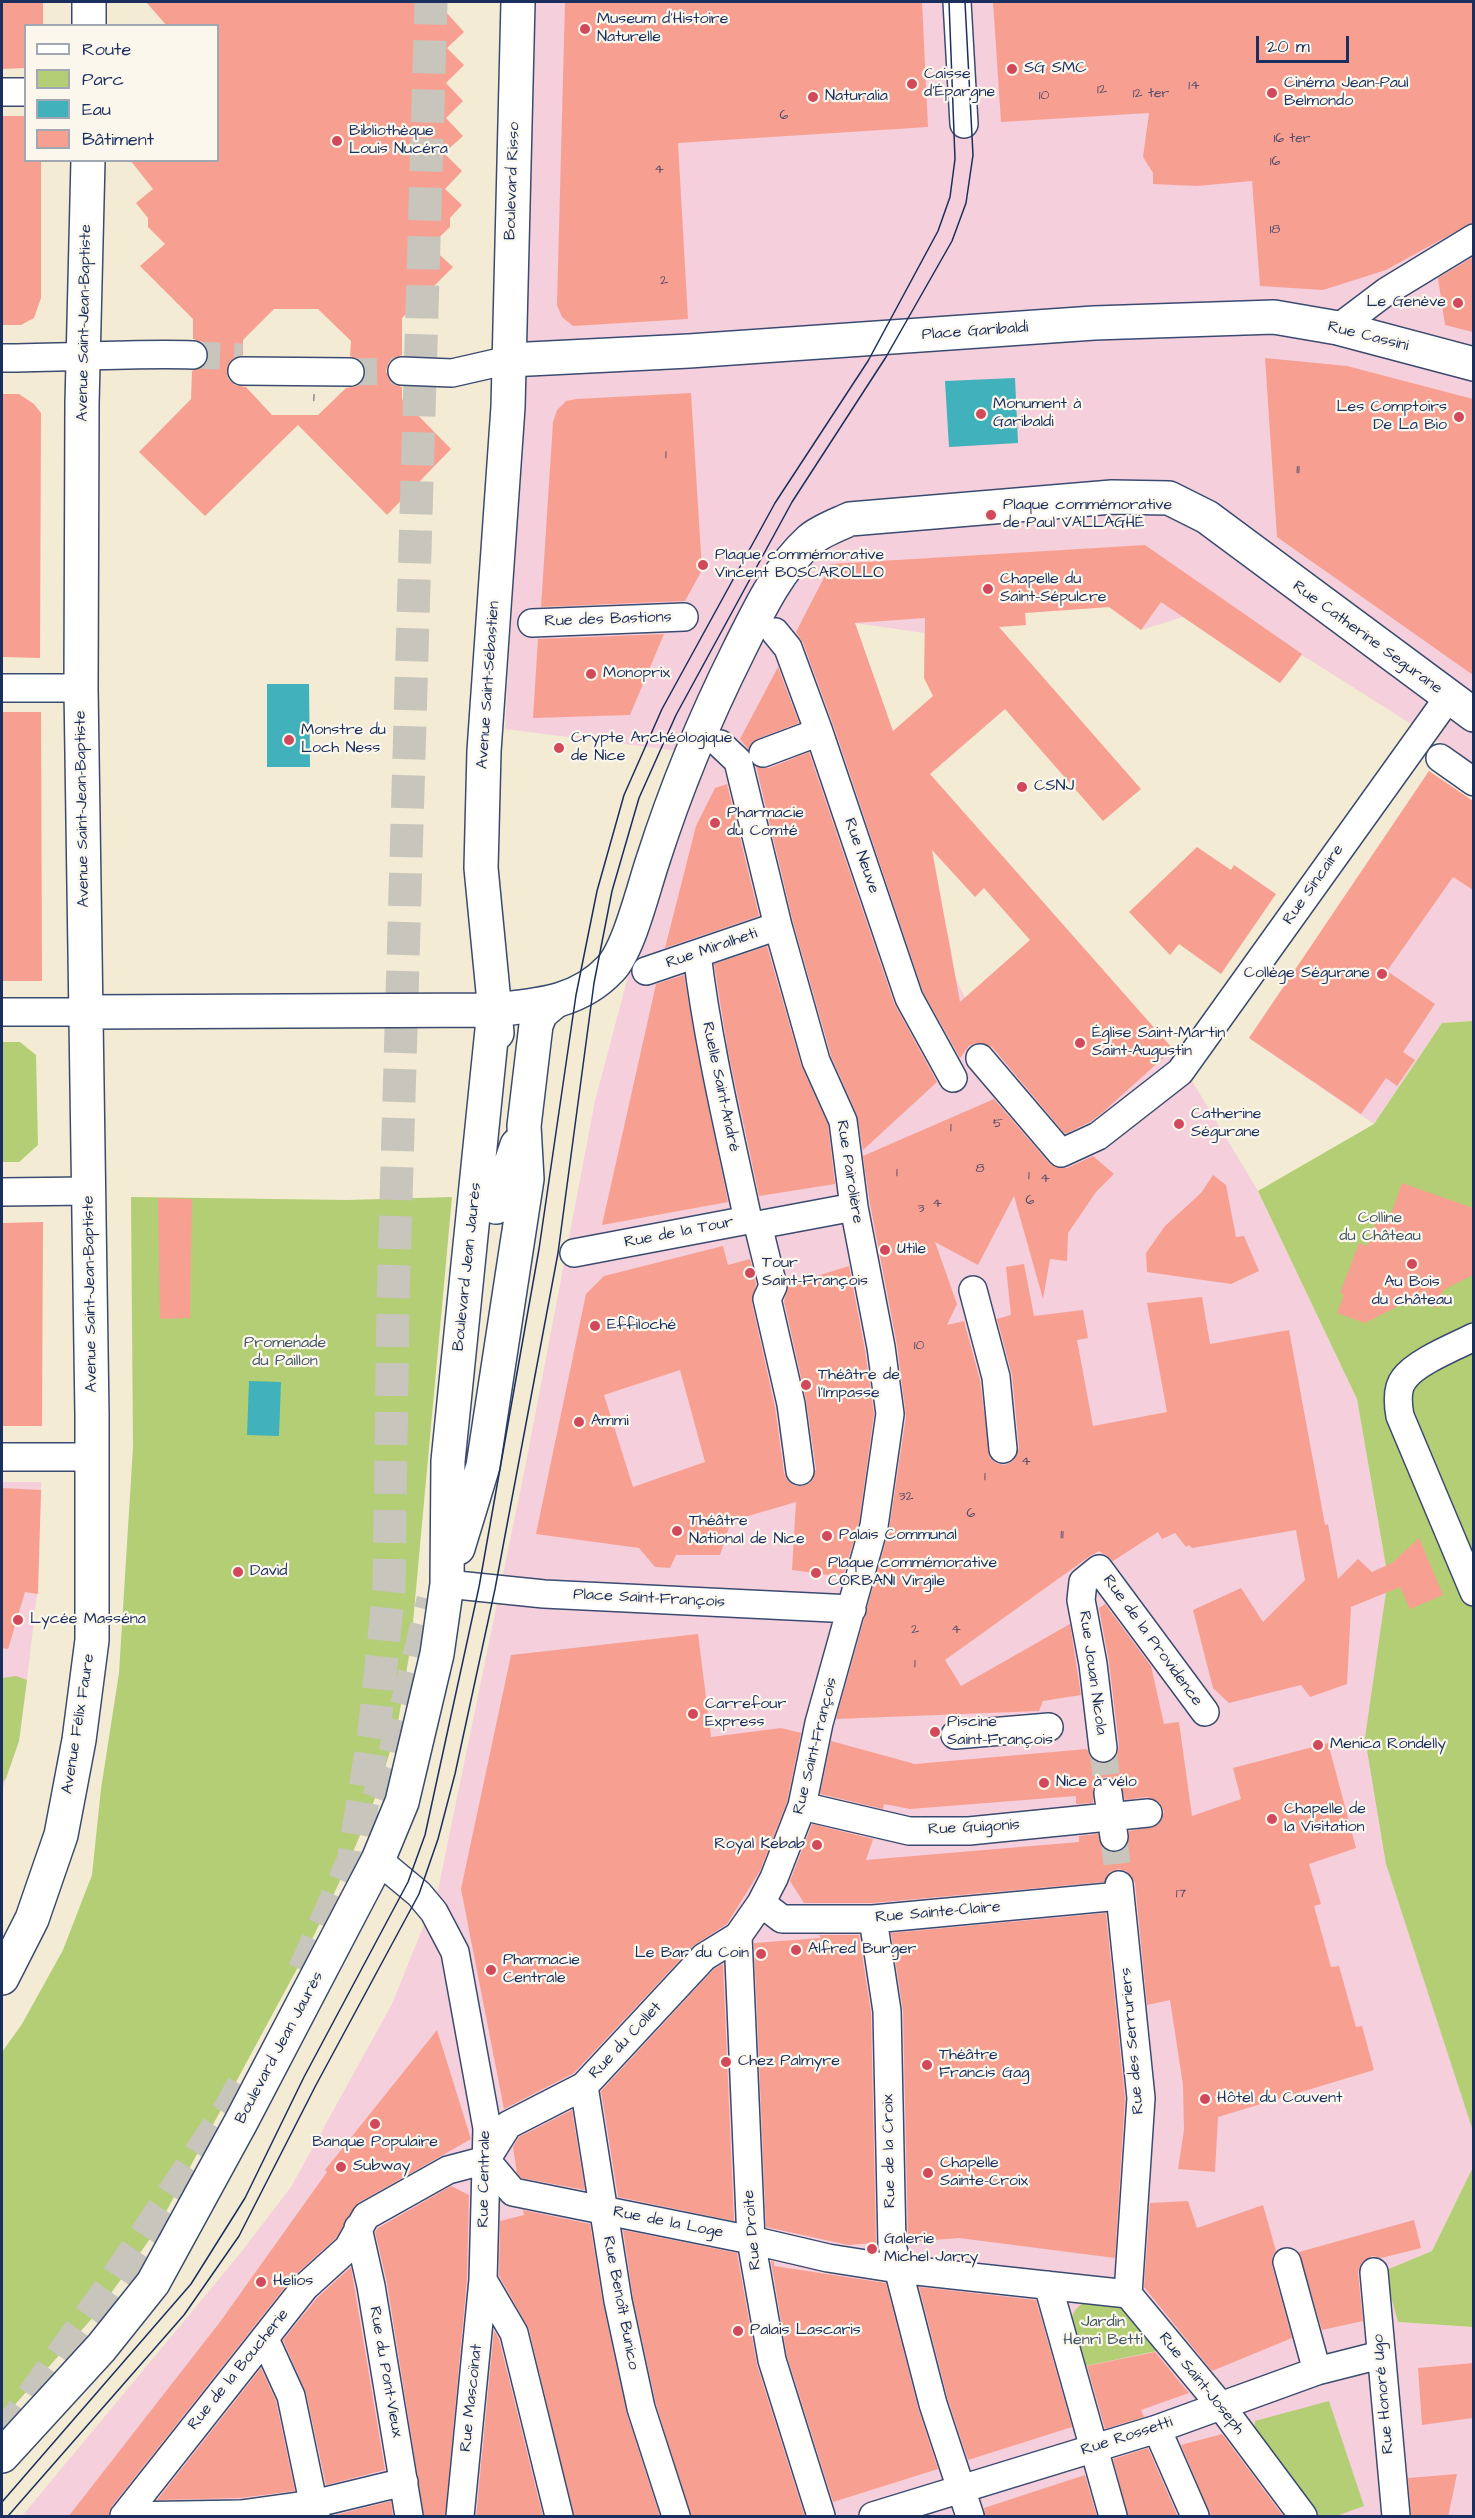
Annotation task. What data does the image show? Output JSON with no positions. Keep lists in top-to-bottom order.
{
  "streets": {
    "main road": [
      "Boulevard Risso",
      "Avenue Saint-Jean-Baptiste",
      "Place Garibaldi",
      "Rue Cassini",
      "Rue Catherine Segurane",
      "Avenue Saint-Sébastien",
      "Boulevard Jean Jaurès",
      "Avenue Félix Faure"
    ],
    "street": [
      "Rue des Bastions",
      "Rue Neuve",
      "Rue Sincaire",
      "Rue Miralheti",
      "Ruelle Saint-André",
      "Rue Pairolière",
      "Rue de la Tour",
      "Place Saint-François",
      "Rue de la Providence",
      "Rue Jouan Nicola",
      "Rue Saint-François",
      "Rue Guigonis",
      "Rue Sainte-Claire",
      "Rue du Collet",
      "Rue des Serruriers",
      "Rue de la Croix",
      "Rue Centrale",
      "Rue de la Loge",
      "Rue Droite",
      "Rue Benoît Bunico",
      "Rue de la Boucherie",
      "Rue du Pont-Vieux",
      "Rue Saint-Joseph",
      "Rue Honoré Ugo",
      "Rue Mascoïnat",
      "Rue Rossetti"
    ]
  },
  "crossings": [
    ["Boulevard Risso", "Place Garibaldi"],
    ["Boulevard Risso", "Avenue Saint-Sébastien"],
    ["Avenue Saint-Jean-Baptiste", "Avenue Félix Faure"],
    ["Place Garibaldi", "Rue Cassini"],
    ["Place Garibaldi", "Avenue Saint-Sébastien"],
    ["Rue Catherine Segurane", "Rue Sincaire"],
    ["Rue Catherine Segurane", "Boulevard Jean Jaurès"],
    ["Avenue Saint-Sébastien", "Boulevard Jean Jaurès"],
    ["Rue Miralheti", "Ruelle Saint-André"],
    ["Rue Miralheti", "Rue Pairolière"],
    ["Ruelle Saint-André", "Rue de la Tour"],
    ["Rue Pairolière", "Rue de la Tour"],
    ["Rue Pairolière", "Rue Saint-François"],
    ["Boulevard Jean Jaurès", "Place Saint-François"],
    ["Boulevard Jean Jaurès", "Rue Centrale"],
    ["Place Saint-François", "Rue Saint-François"],
    ["Rue de la Providence", "Rue Jouan Nicola"],
    ["Rue Saint-François", "Rue Guigonis"],
    ["Rue Saint-François", "Rue Sainte-Claire"],
    ["Rue Saint-François", "Rue du Collet"],
    ["Rue Saint-François", "Rue Droite"],
    ["Rue Sainte-Claire", "Rue des Serruriers"],
    ["Rue Sainte-Claire", "Rue de la Croix"],
    ["Rue du Collet", "Rue Centrale"],
    ["Rue du Collet", "Rue de la Loge"],
    ["Rue du Collet", "Rue Droite"],
    ["Rue du Collet", "Rue Benoît Bunico"],
    ["Rue des Serruriers", "Rue Saint-Joseph"],
    ["Rue de la Croix", "Rue de la Loge"],
    ["Rue de la Croix", "Rue Rossetti"],
    ["Rue Centrale", "Rue de la Loge"],
    ["Rue Centrale", "Rue Mascoïnat"],
    ["Rue de la Loge", "Rue Droite"],
    ["Rue de la Loge", "Rue Benoît Bunico"],
    ["Rue de la Boucherie", "Rue du Pont-Vieux"],
    ["Rue Saint-Joseph", "Rue Rossetti"],
    ["Rue Honoré Ugo", "Rue Rossetti"]
  ],
  "parks": ["Colline du Château", "Promenade du Paillon", "Jardin Henri Betti"],
  "places": [
    "Museum d'Histoire Naturelle",
    "SG SMC",
    "Caisse d'Épargne",
    "Cinéma Jean-Paul Belmondo",
    "Naturalia",
    "Bibliothèque Louis Nucéra",
    "Le Genève",
    "Monument à Garibaldi",
    "Les Comptoirs De La Bio",
    "Plaque commémorative de Paul VALLAGHÉ",
    "Plaque commémorative Vincent BOSCAROLLO",
    "Chapelle du Saint-Sépulcre",
    "Monoprix",
    "Monstre du Loch Ness",
    "Crypte Archéologique de Nice",
    "CSNJ",
    "Pharmacie du Comté",
    "Collège Ségurane",
    "Église Saint-Martin Saint-Augustin",
    "Catherine Ségurane",
    "Utile",
    "Au Bois du château",
    "Tour Saint-François",
    "Effiloché",
    "Théâtre de l'Impasse",
    "Ammi",
    "Théâtre National de Nice",
    "Palais Communal",
    "David",
    "Plaque commémorative CORBANI Virgile",
    "Lycée Masséna",
    "Carrefour Express",
    "Piscine Saint-François",
    "Menica Rondelly",
    "Nice à vélo",
    "Chapelle de la Visitation",
    "Royal Kebab",
    "Alfred Burger",
    "Le Bar du Coin",
    "Pharmacie Centrale",
    "Chez Palmyre",
    "Théâtre Francis Gag",
    "Hôtel du Couvent",
    "Banque Populaire",
    "Subway",
    "Chapelle Sainte-Croix",
    "Galerie Michel Jarry",
    "Helios",
    "Palais Lascaris"
  ],
  "house_numbers": [
    "14",
    "12",
    "12 ter",
    "10",
    "6",
    "16 ter",
    "16",
    "4",
    "18",
    "2",
    "1",
    "1",
    "11",
    "5",
    "1",
    "8",
    "1",
    "1",
    "4",
    "6",
    "4",
    "3",
    "10",
    "4",
    "1",
    "32",
    "6",
    "11",
    "2",
    "4",
    "1",
    "17"
  ],
  "legend": [
    "Route",
    "Parc",
    "Eau",
    "Bâtiment"
  ],
  "scale_bar": "20 m"
}
